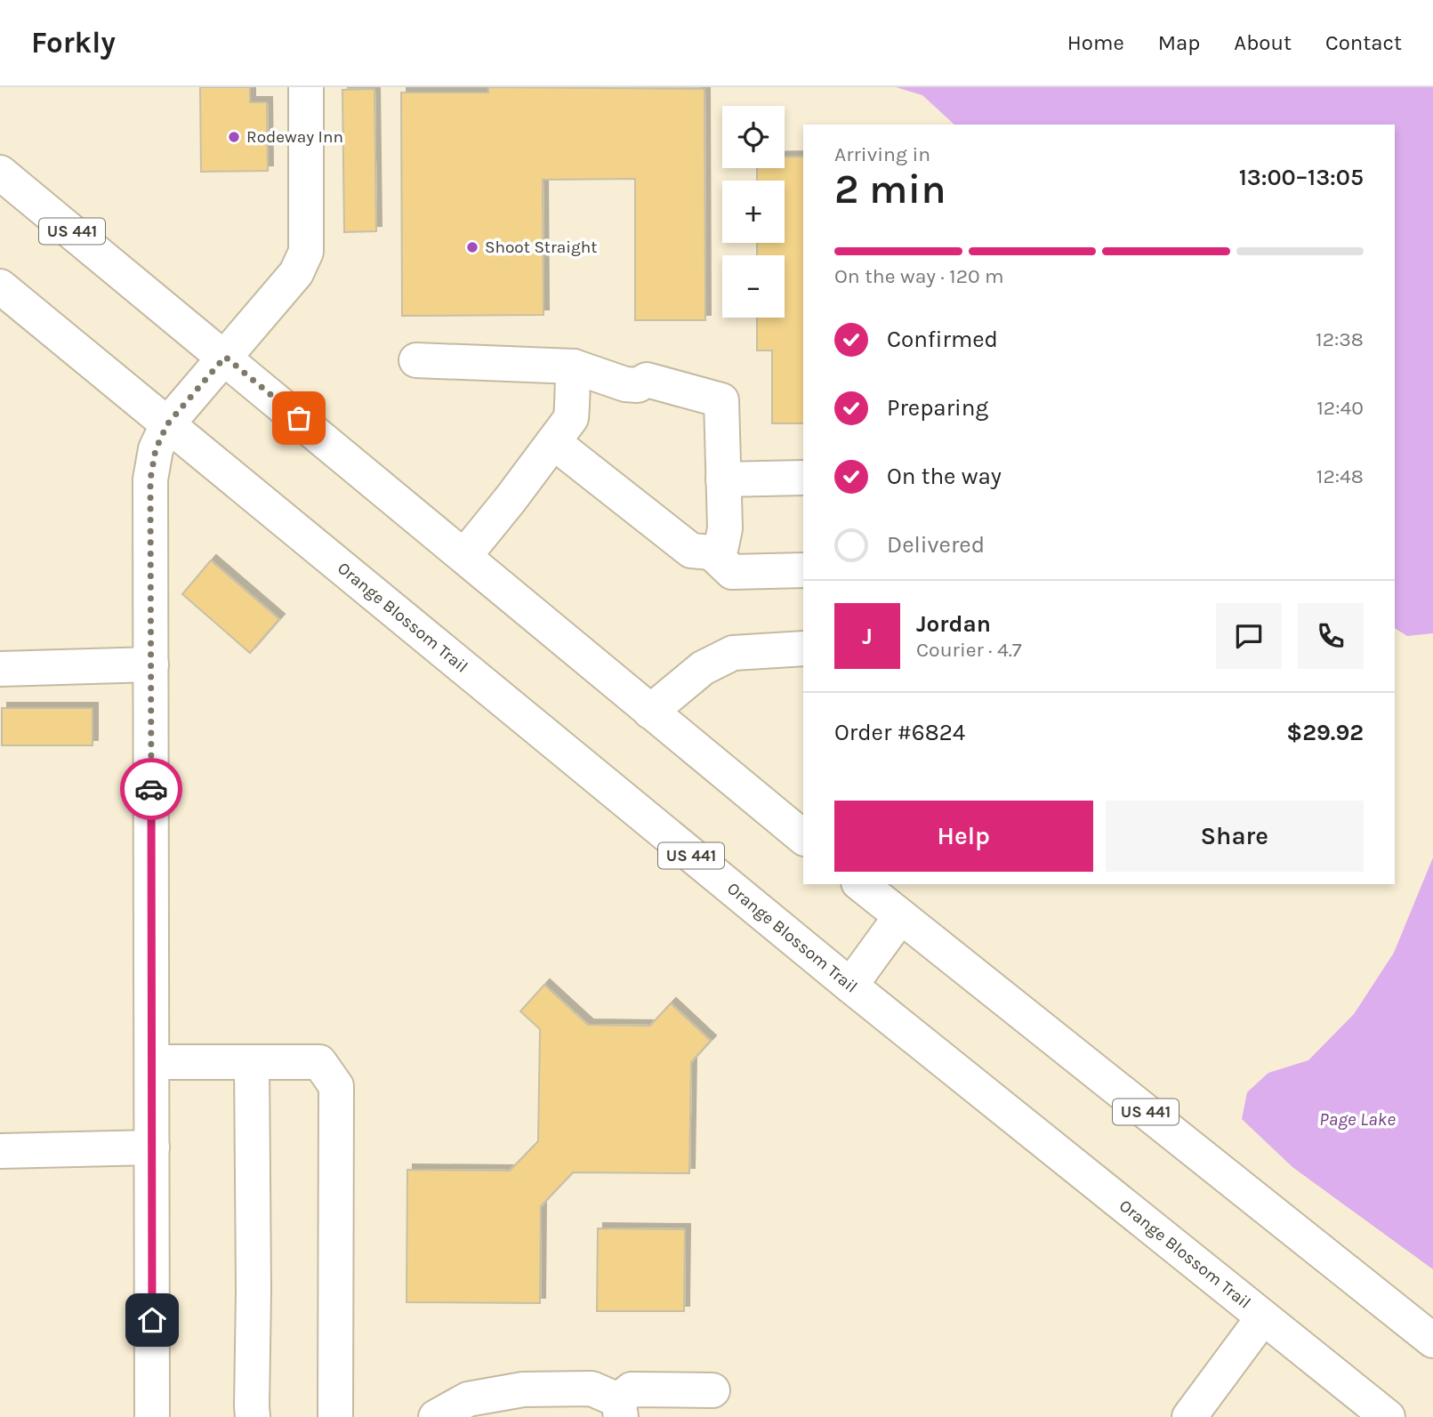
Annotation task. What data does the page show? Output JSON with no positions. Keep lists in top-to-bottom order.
{
  "streets": {
    "main road": ["US 441", "Orange Blossom Trail"]
  },
  "water": ["Page Lake"],
  "places": ["Rodeway Inn", "Shoot Straight"],
  "page": {
    "header": "Forkly",
    "nav": [
      "Home",
      "Map",
      "About",
      "Contact"
    ],
    "map_buttons": ["+", "−"],
    "heading": ["2 min", "Arriving in", "13:00–13:05"],
    "panel": [
      "Jordan",
      "Courier · 4.7",
      "Order #6824",
      "$29.92"
    ],
    "bar": "On the way · 120 m",
    "list": [
      ["Confirmed", "12:38"],
      ["Preparing", "12:40"],
      ["On the way", "12:48"],
      "Delivered"
    ],
    "round": "J",
    "buttons": ["Help", "Share"]
  }
}
